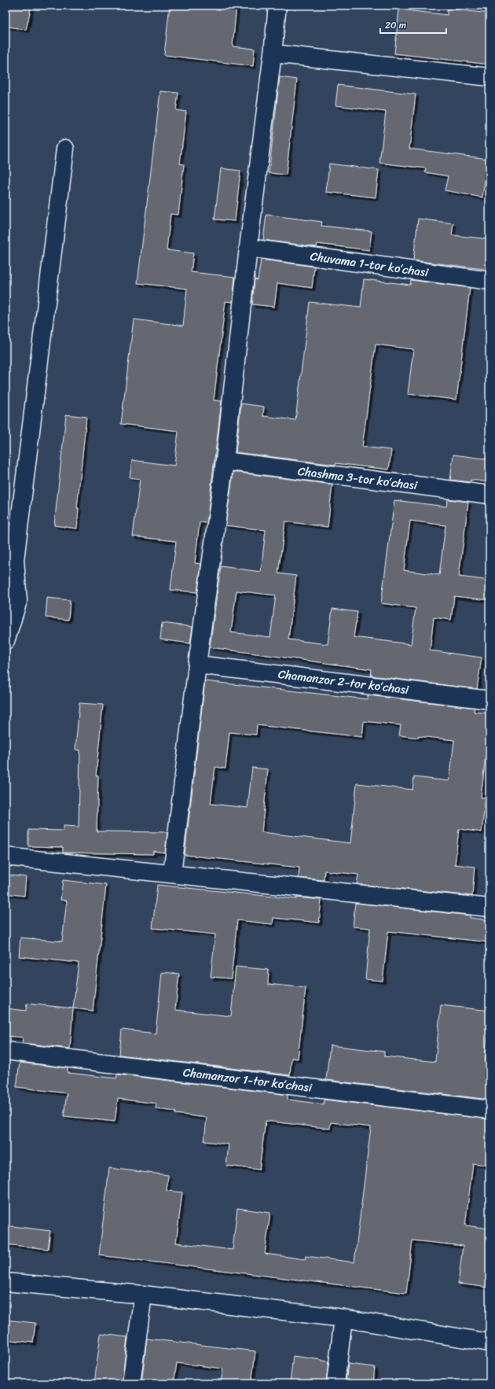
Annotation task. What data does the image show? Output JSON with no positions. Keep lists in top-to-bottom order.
{
  "streets": {
    "street": [
      "Chuvama 1-tor koʻchasi",
      "Chashma 3-tor koʻchasi",
      "Chamanzor 2-tor koʻchasi",
      "Chamanzor 1-tor koʻchasi"
    ]
  },
  "scale_bar": "20 m"
}
